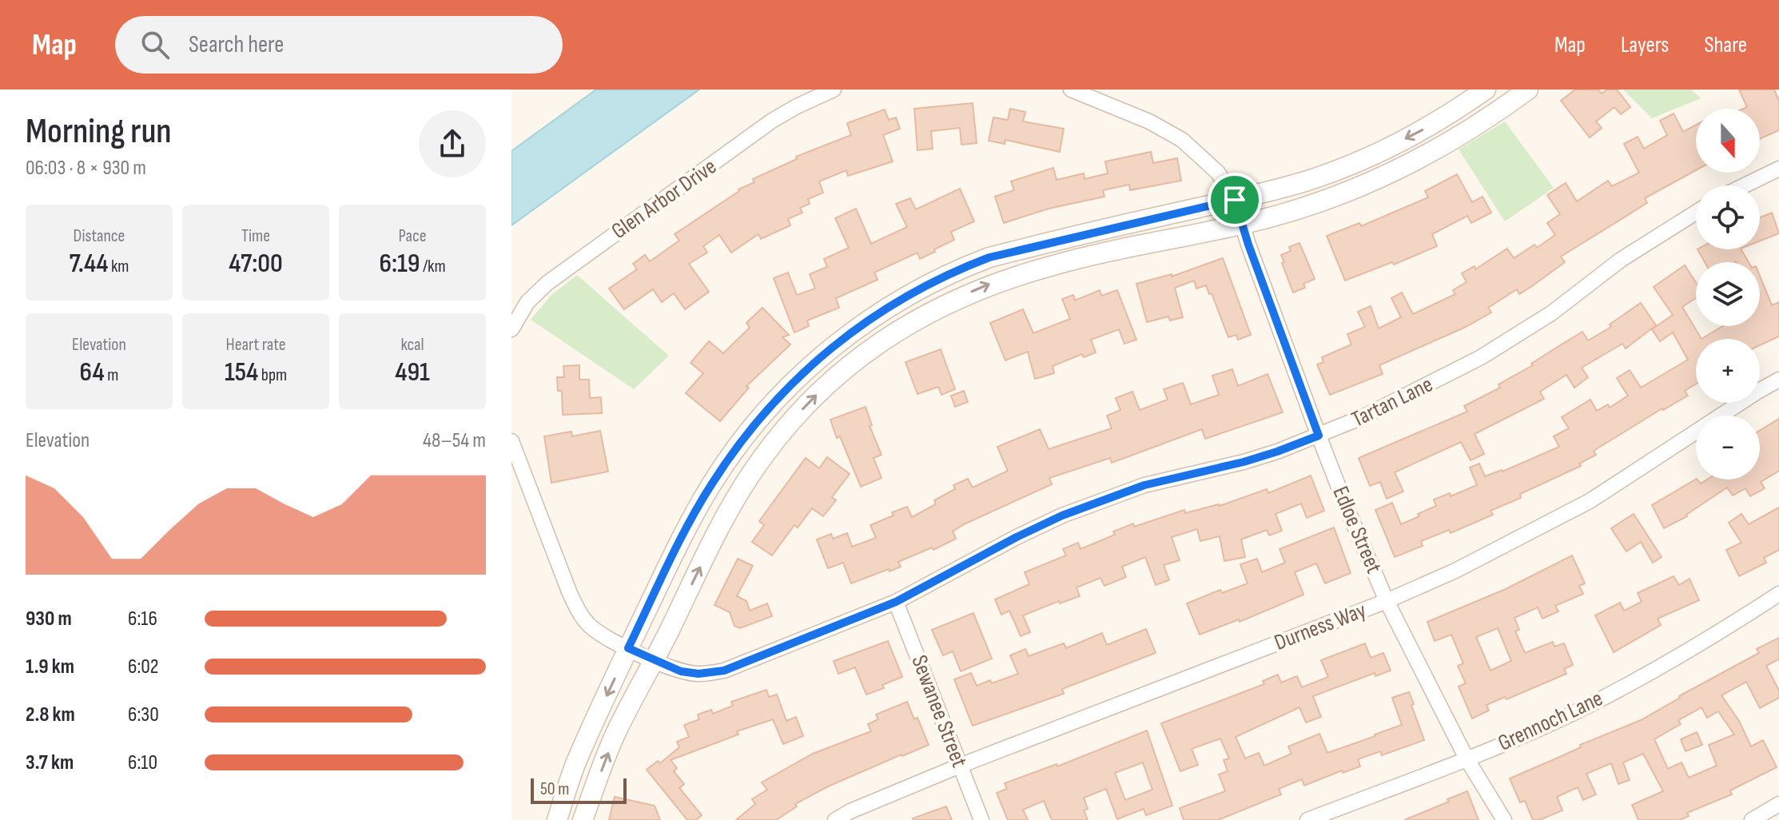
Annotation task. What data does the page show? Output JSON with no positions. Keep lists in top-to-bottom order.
{
  "streets": {
    "street": [
      "Glen Arbor Drive",
      "Tartan Lane",
      "Edloe Street",
      "Durness Way",
      "Sewanee Street",
      "Grennoch Lane"
    ]
  },
  "crossings": [
    ["Tartan Lane", "Edloe Street"],
    ["Tartan Lane", "Sewanee Street"],
    ["Edloe Street", "Durness Way"],
    ["Edloe Street", "Grennoch Lane"],
    ["Durness Way", "Sewanee Street"]
  ],
  "scale_bar": "50 m",
  "north": "bottom",
  "page": {
    "header": "Map",
    "search": "Search here",
    "nav": ["Map", "Layers", "Share"],
    "heading": ["Morning run", "06:03 · 8 × 930 m"],
    "map_buttons": ["+", "−"],
    "stats": [
      ["Distance", "7.44 km"],
      ["Time", "47:00"],
      ["Pace", "6:19 /km"],
      ["Elevation", "64 m"],
      ["Heart rate", "154 bpm"],
      ["kcal", "491"]
    ],
    "chart": ["Elevation", "48–54 m"],
    "list": [
      {
        "name": "930 m",
        "note": "6:16"
      },
      {
        "name": "1.9 km",
        "note": "6:02"
      },
      {
        "name": "2.8 km",
        "note": "6:30"
      },
      {
        "name": "3.7 km",
        "note": "6:10"
      }
    ],
    "scale": "50 m"
  }
}
